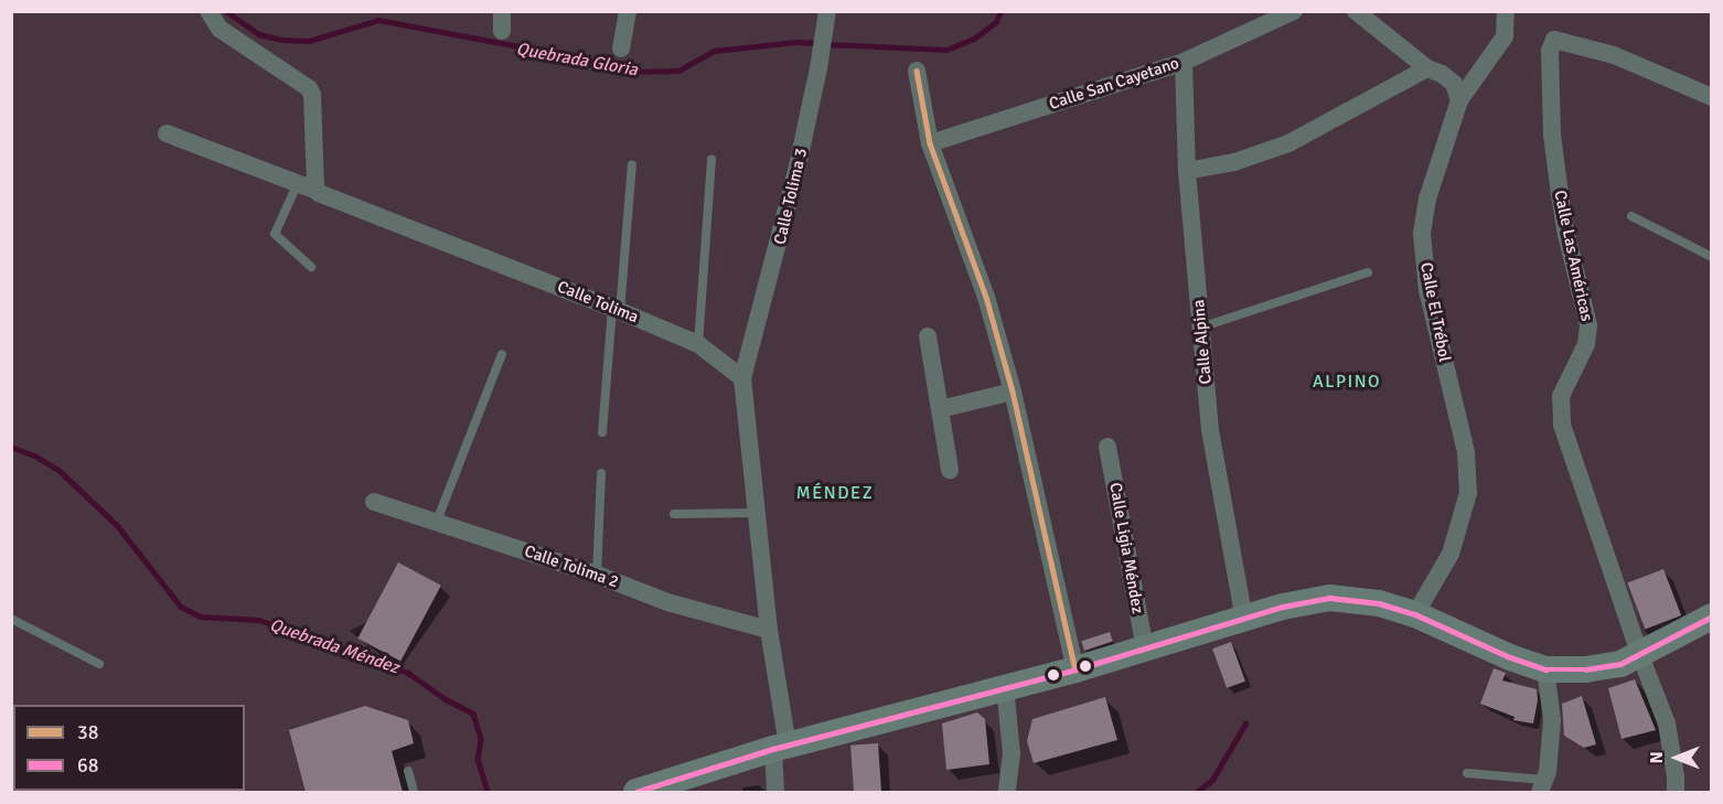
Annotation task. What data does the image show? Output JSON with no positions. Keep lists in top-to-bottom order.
{
  "streets": {
    "street": [
      "Calle San Cayetano",
      "Calle Tolima 3",
      "Calle Las Américas",
      "Calle Tolima",
      "Calle El Trébol",
      "Calle Alpina",
      "Calle Ligia Méndez",
      "Calle Tolima 2"
    ]
  },
  "crossings": [
    ["Calle San Cayetano", "Calle Alpina"],
    ["Calle Tolima 3", "Calle Tolima"]
  ],
  "districts": ["ALPINO", "MÉNDEZ"],
  "water": ["Quebrada Gloria", "Quebrada Méndez"],
  "lines": ["transit line 38", "transit line 68"],
  "legend": ["38", "68"],
  "north": "left"
}
